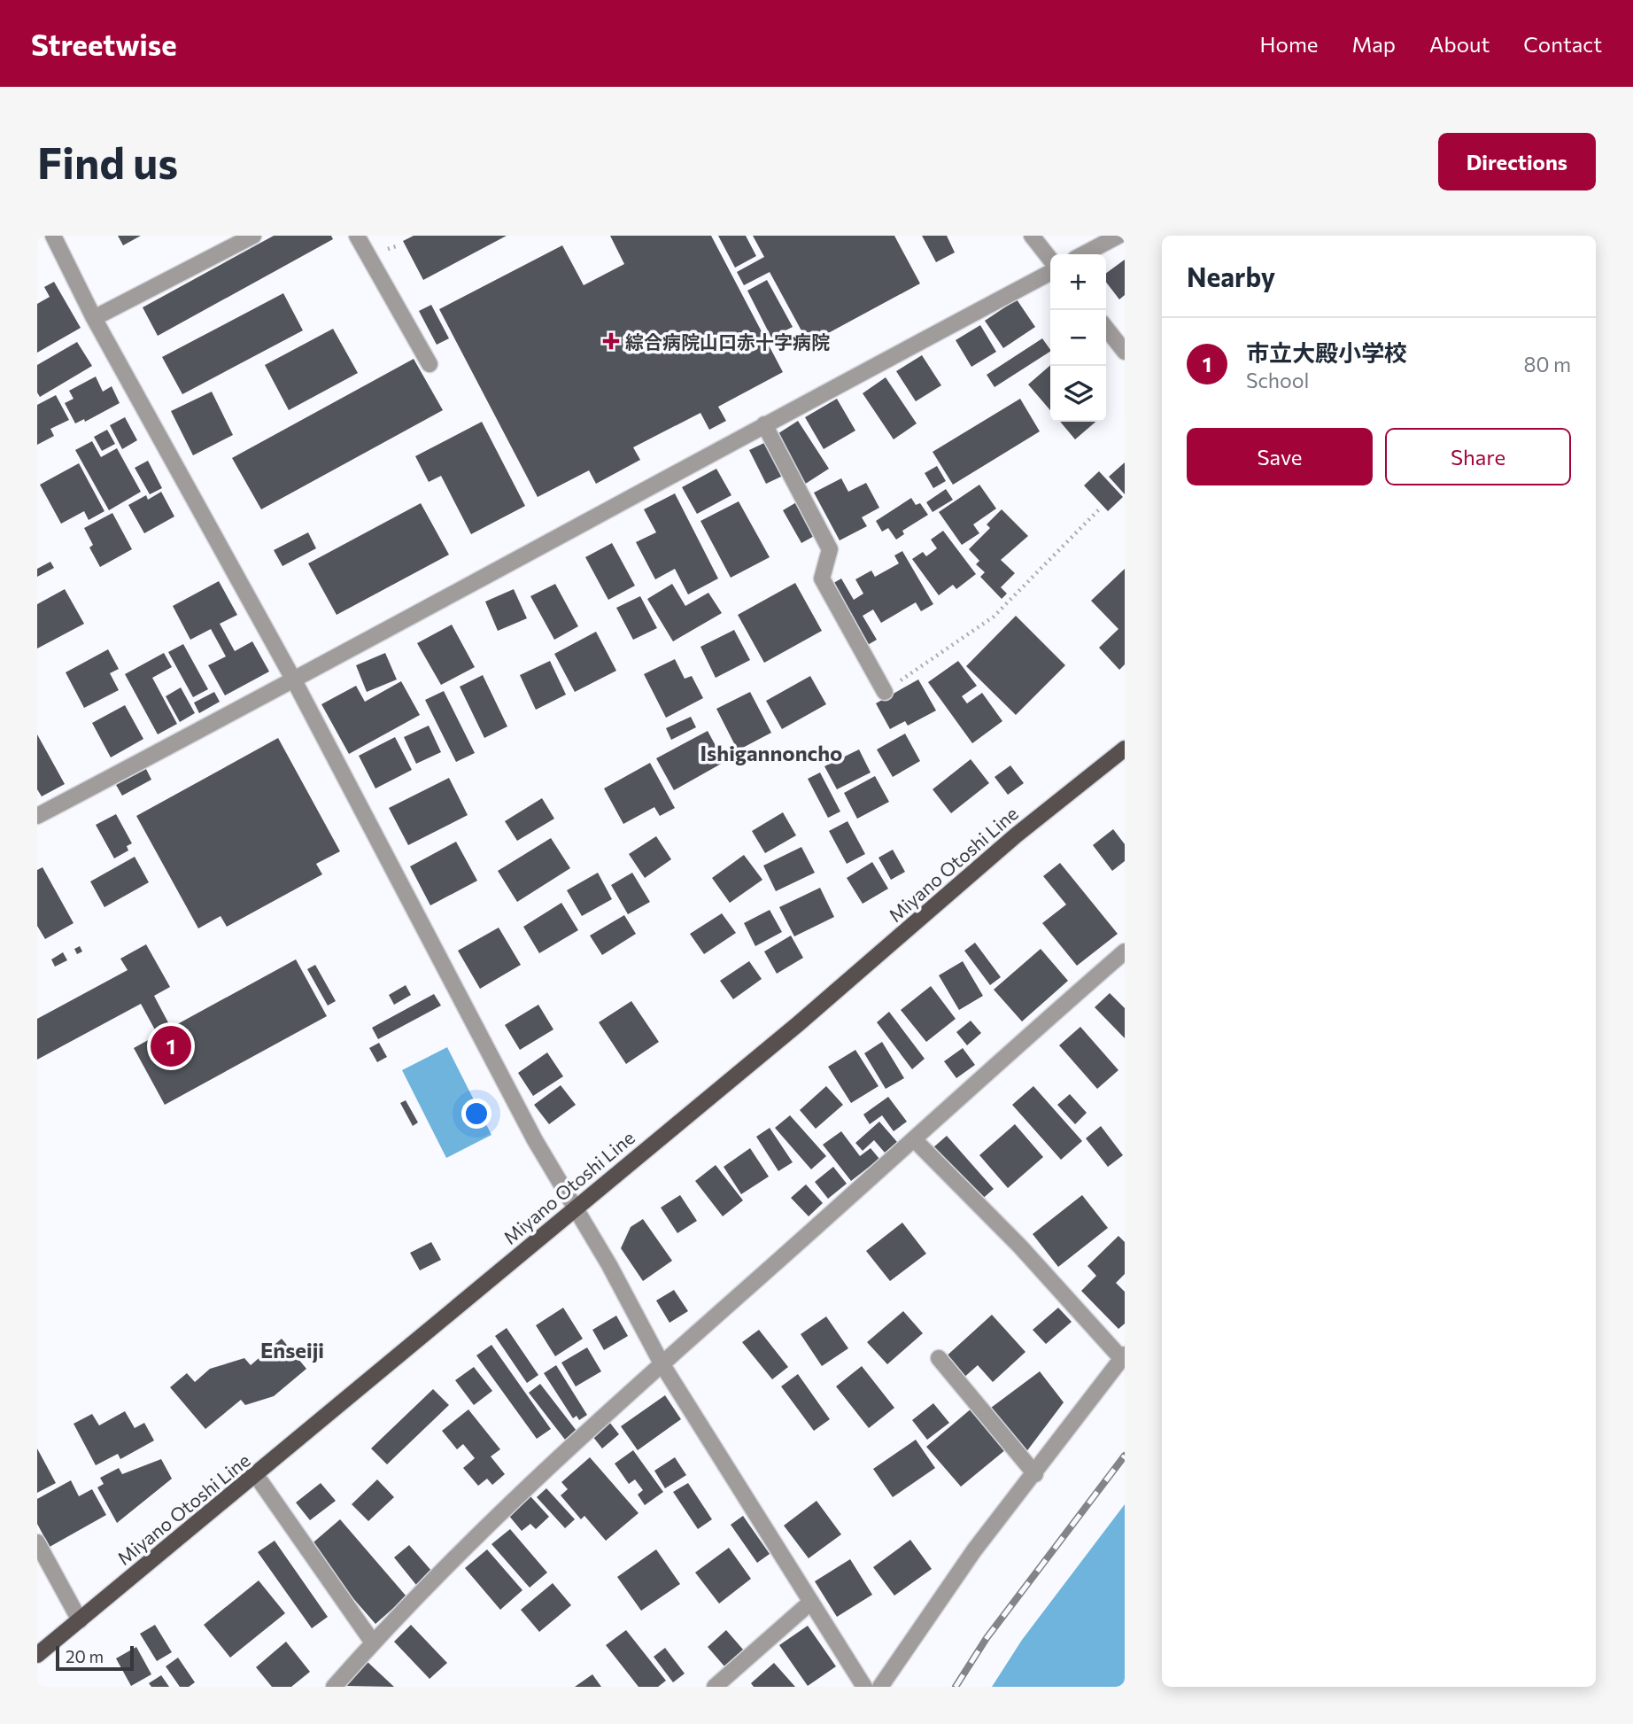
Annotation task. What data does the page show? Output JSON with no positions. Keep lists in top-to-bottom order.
{
  "streets": {
    "main road": ["Miyano Otoshi Line"]
  },
  "districts": ["Ishigannoncho", "Enseiji"],
  "places": {
    "health": ["綜合病院山口赤十字病院"]
  },
  "scale_bar": "20 m",
  "page": {
    "header": "Streetwise",
    "nav": [
      "Home",
      "Map",
      "About",
      "Contact"
    ],
    "buttons": [
      "Directions",
      ["Save", "Share"]
    ],
    "title": "Find us",
    "heading": "Nearby",
    "map_buttons": ["+", "−"],
    "list": [
      {
        "mark": "1",
        "name": "市立大殿小学校",
        "note": "School",
        "value": "80 m"
      }
    ],
    "pins": "1",
    "scale": "20 m"
  }
}
